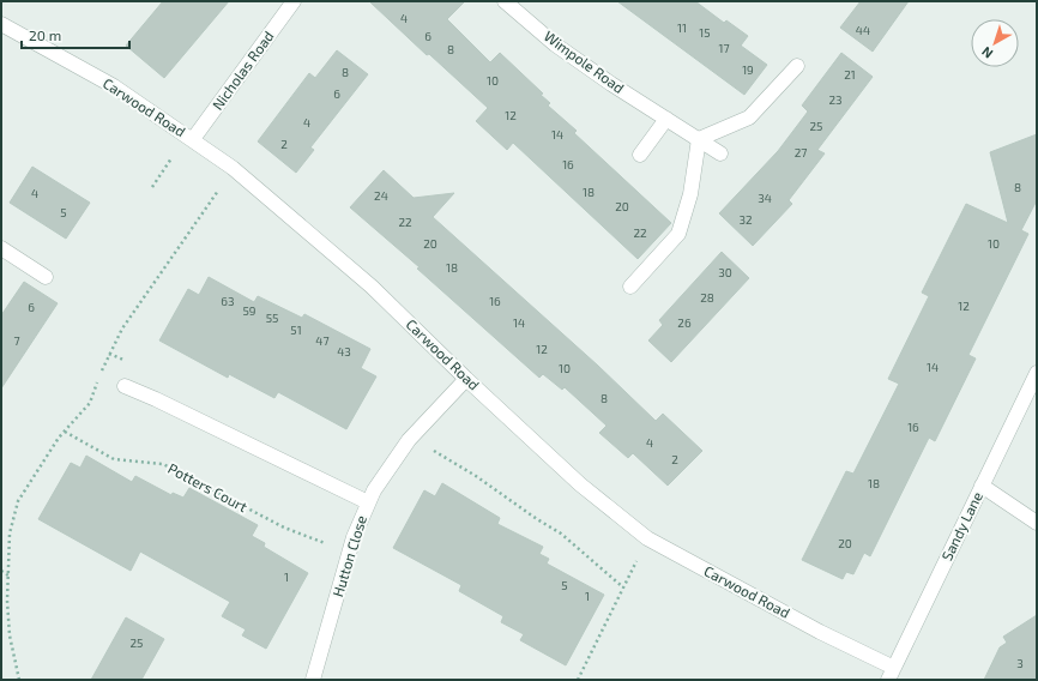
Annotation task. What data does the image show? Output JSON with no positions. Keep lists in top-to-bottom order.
{
  "streets": {
    "street": [
      "Wimpole Road",
      "Nicholas Road",
      "Carwood Road",
      "Sandy Lane",
      "Hutton Close"
    ],
    "path": ["Potters Court"]
  },
  "crossings": [
    ["Nicholas Road", "Carwood Road"],
    ["Carwood Road", "Sandy Lane"],
    ["Carwood Road", "Hutton Close"],
    ["Potters Court", "Hutton Close"]
  ],
  "house_numbers": [
    "4",
    "11",
    "44",
    "15",
    "6",
    "17",
    "8",
    "19",
    "8",
    "21",
    "10",
    "6",
    "23",
    "12",
    "4",
    "25",
    "14",
    "2",
    "27",
    "16",
    "8",
    "18",
    "4",
    "24",
    "34",
    "20",
    "5",
    "32",
    "22",
    "22",
    "20",
    "10",
    "18",
    "30",
    "28",
    "63",
    "16",
    "12",
    "6",
    "59",
    "55",
    "14",
    "26",
    "51",
    "7",
    "47",
    "12",
    "43",
    "14",
    "10",
    "8",
    "16",
    "4",
    "2",
    "18",
    "20",
    "1",
    "5",
    "1",
    "25",
    "3"
  ],
  "scale_bar": "20 m",
  "north": "bottom left"
}
